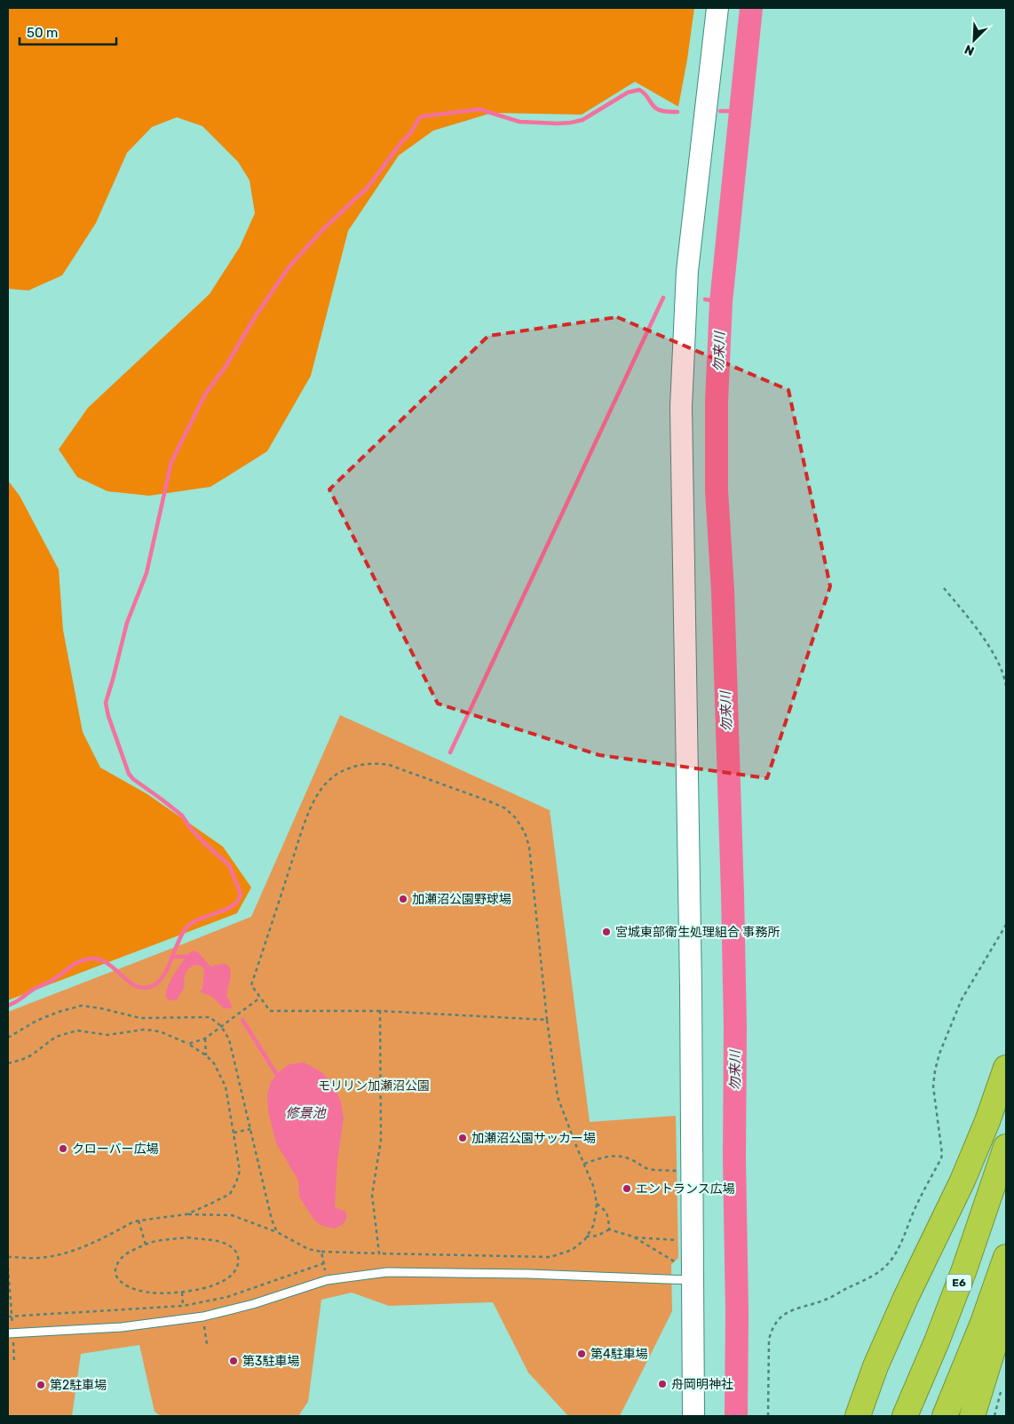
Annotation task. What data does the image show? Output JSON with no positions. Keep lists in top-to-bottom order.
{
  "streets": {
    "highway": ["E6"]
  },
  "water": ["勿来川", "修景池"],
  "parks": ["モリリン加瀬沼公園"],
  "places": [
    "加瀬沼公園野球場",
    "宮城東部衛生処理組合 事務所",
    "加瀬沼公園サッカー場",
    "クローバー広場",
    "エントランス広場",
    "第4駐車場",
    "第3駐車場",
    "舟岡明神社",
    "第2駐車場"
  ],
  "scale_bar": "50 m",
  "north": "bottom left"
}
